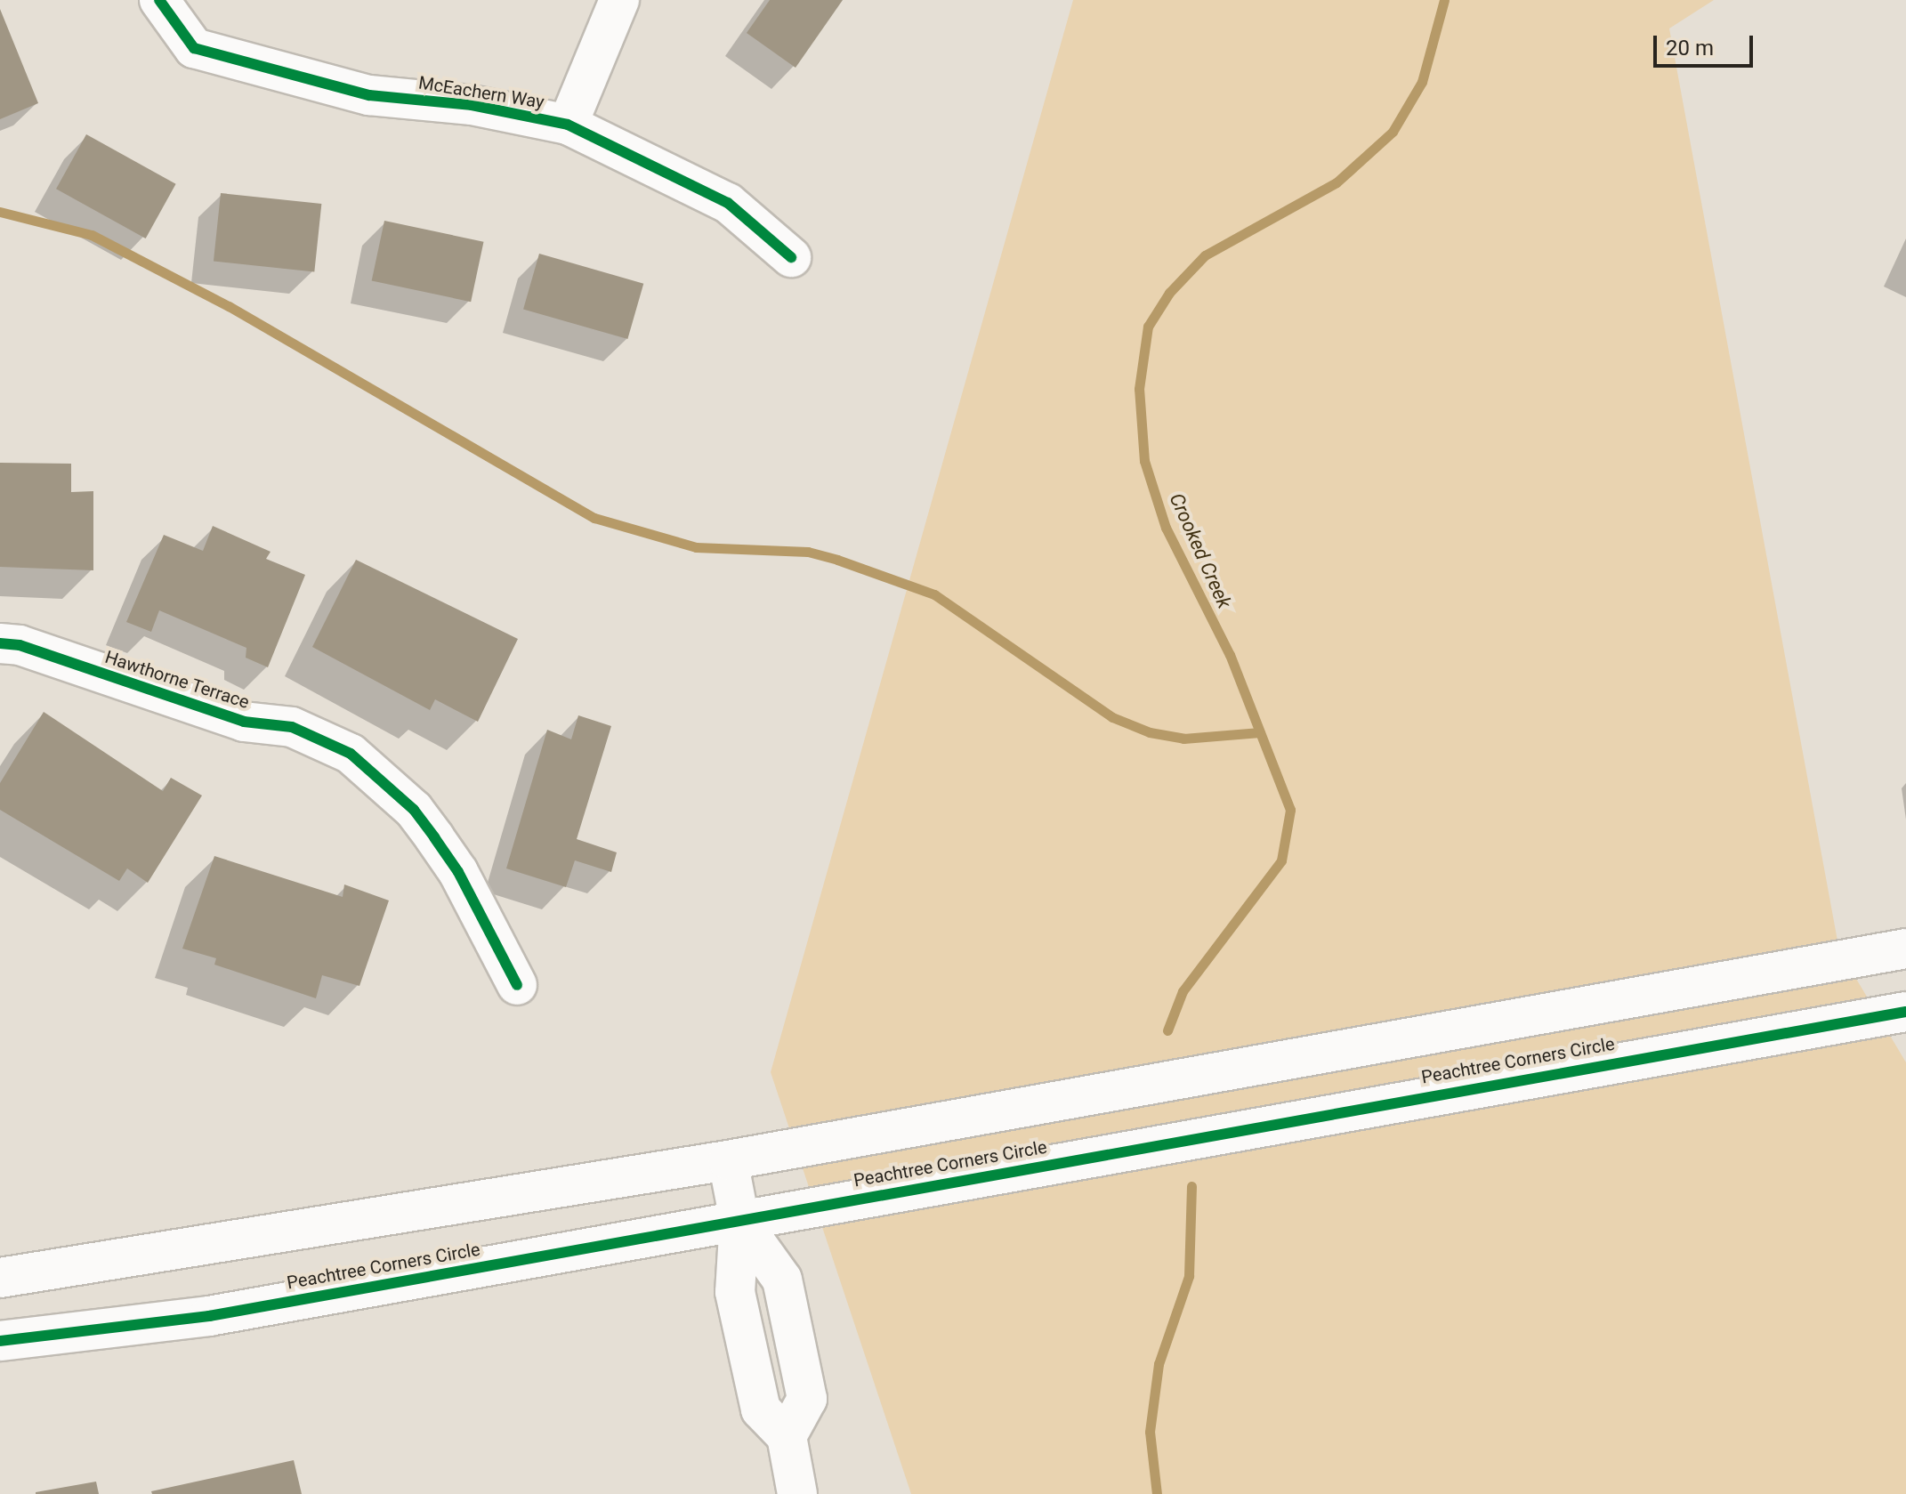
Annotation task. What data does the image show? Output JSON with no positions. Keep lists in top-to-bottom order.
{
  "streets": {
    "street": ["McEachern Way", "Hawthorne Terrace", "Peachtree Corners Circle"]
  },
  "water": ["Crooked Creek"],
  "scale_bar": "20 m"
}
